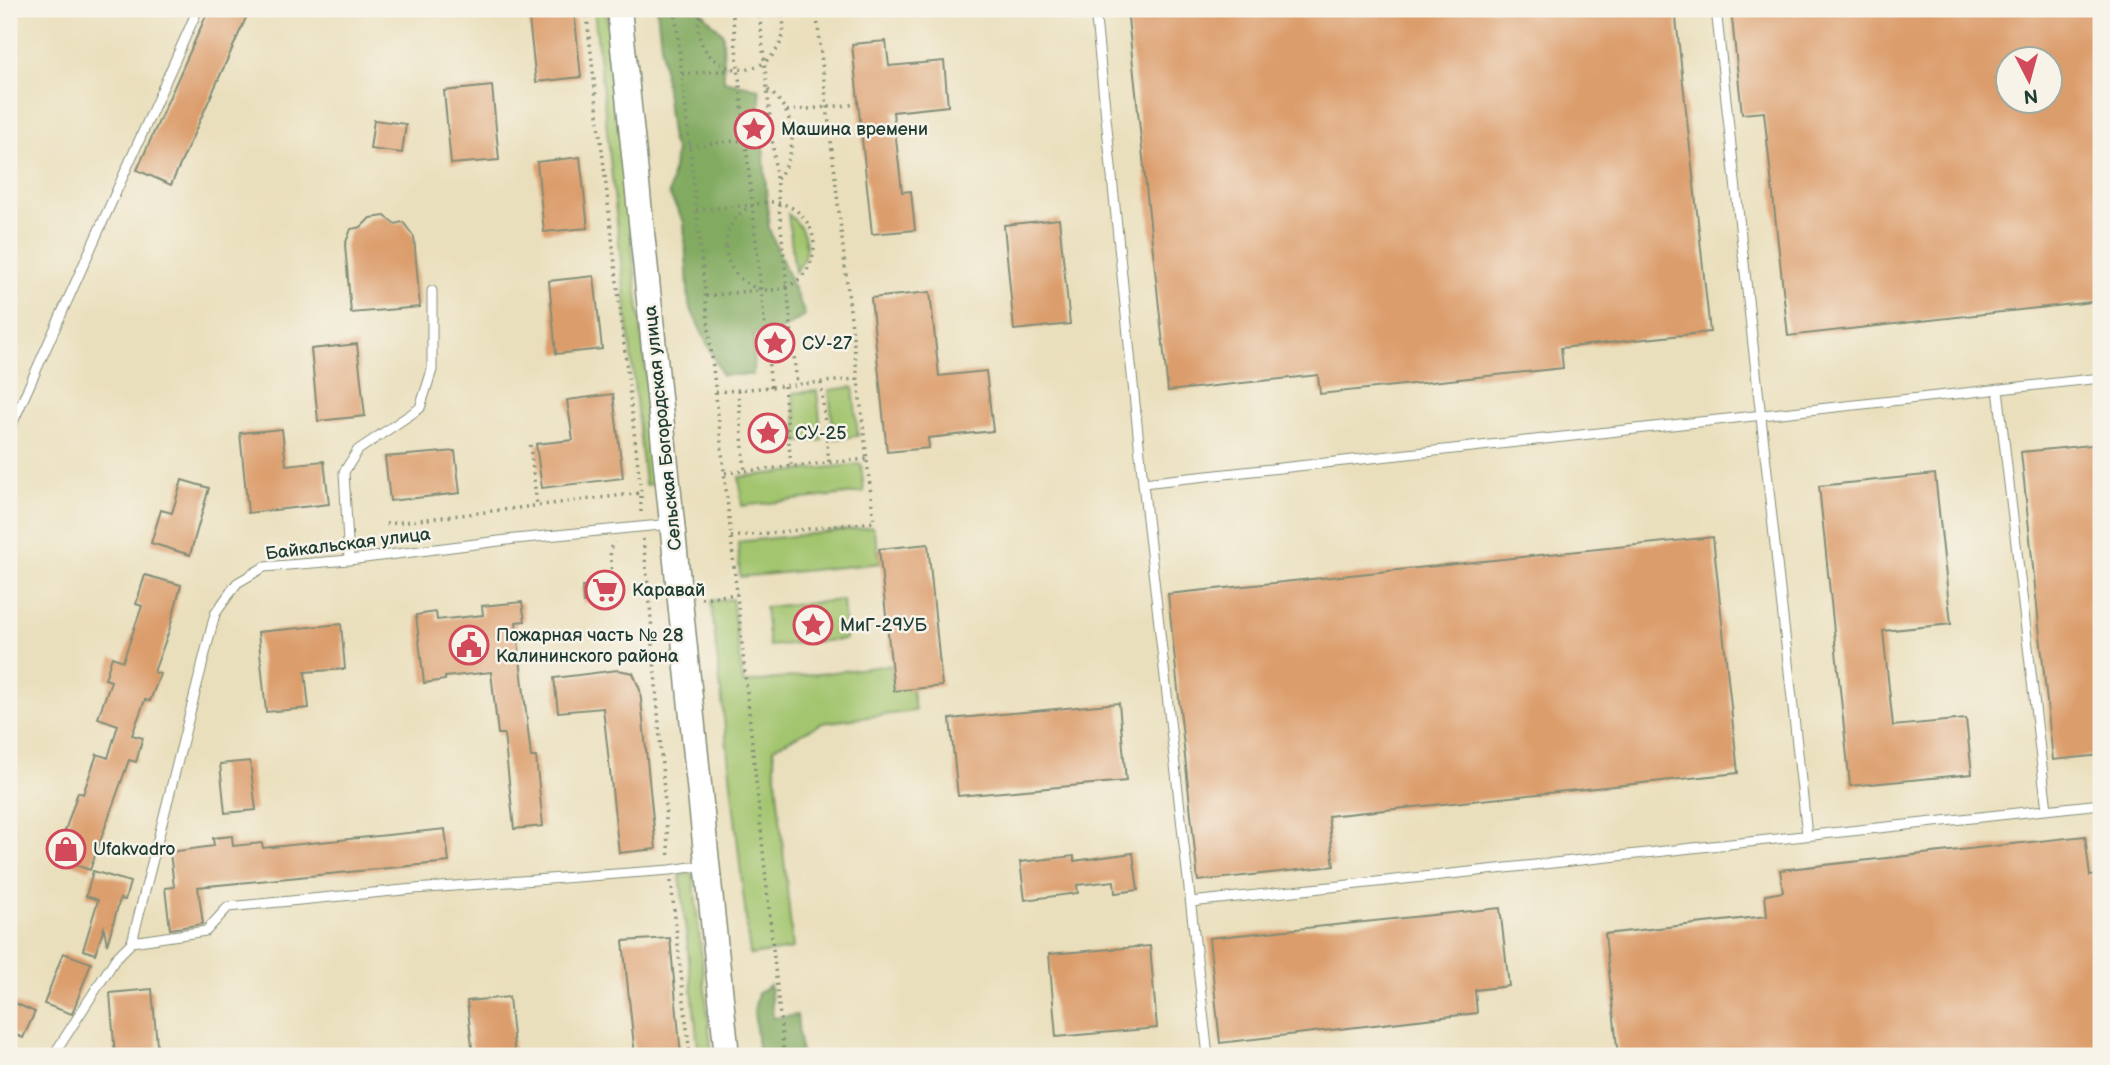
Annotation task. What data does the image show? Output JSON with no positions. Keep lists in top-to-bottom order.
{
  "streets": {
    "main road": ["Сельская Богородская улица"],
    "lane": ["Байкальская улица"]
  },
  "crossings": [
    ["Сельская Богородская улица", "Байкальская улица"]
  ],
  "places": {
    "place": [
      "Машина времени",
      "СУ-27",
      "СУ-25",
      "МиГ-29УБ"
    ],
    "supermarket": ["Каравай"],
    "public building": ["Пожарная часть № 28 Калининского района"],
    "shop": ["Ufakvadro"]
  },
  "north": "bottom"
}
